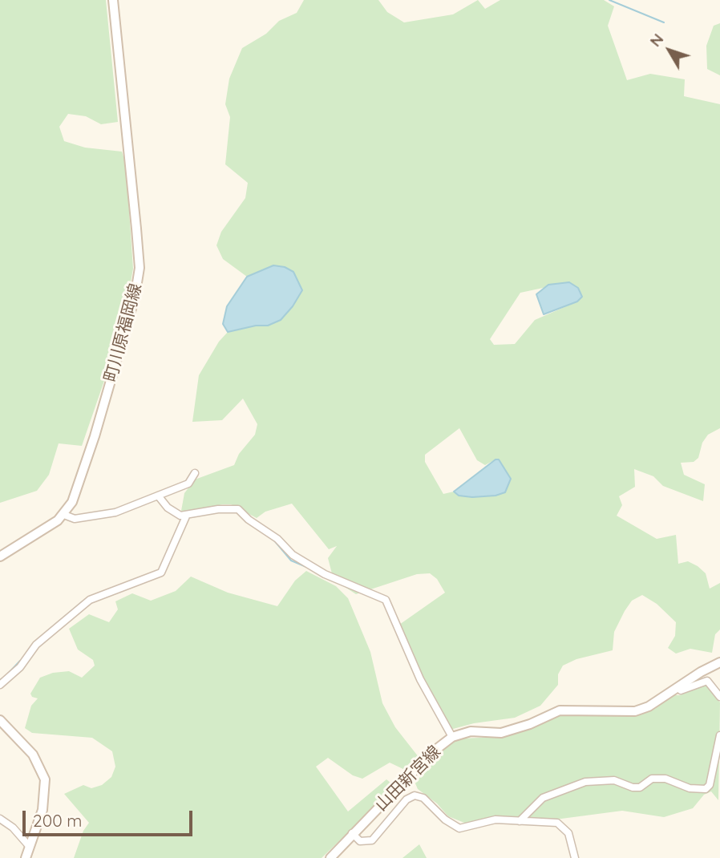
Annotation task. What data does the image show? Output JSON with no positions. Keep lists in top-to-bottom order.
{
  "streets": {
    "main road": ["町川原福岡線", "山田新宮線"]
  },
  "scale_bar": "200 m",
  "north": "top left"
}
